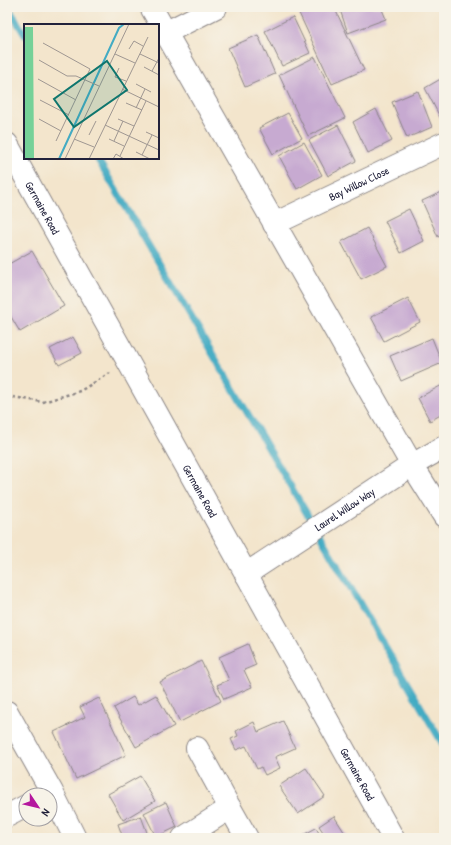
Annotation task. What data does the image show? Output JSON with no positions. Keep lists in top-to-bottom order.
{
  "streets": {
    "street": ["Bay Willow Close", "Germaine Road", "Laurel Willow Way"]
  },
  "crossings": [
    ["Germaine Road", "Laurel Willow Way"]
  ],
  "north": "bottom right"
}
